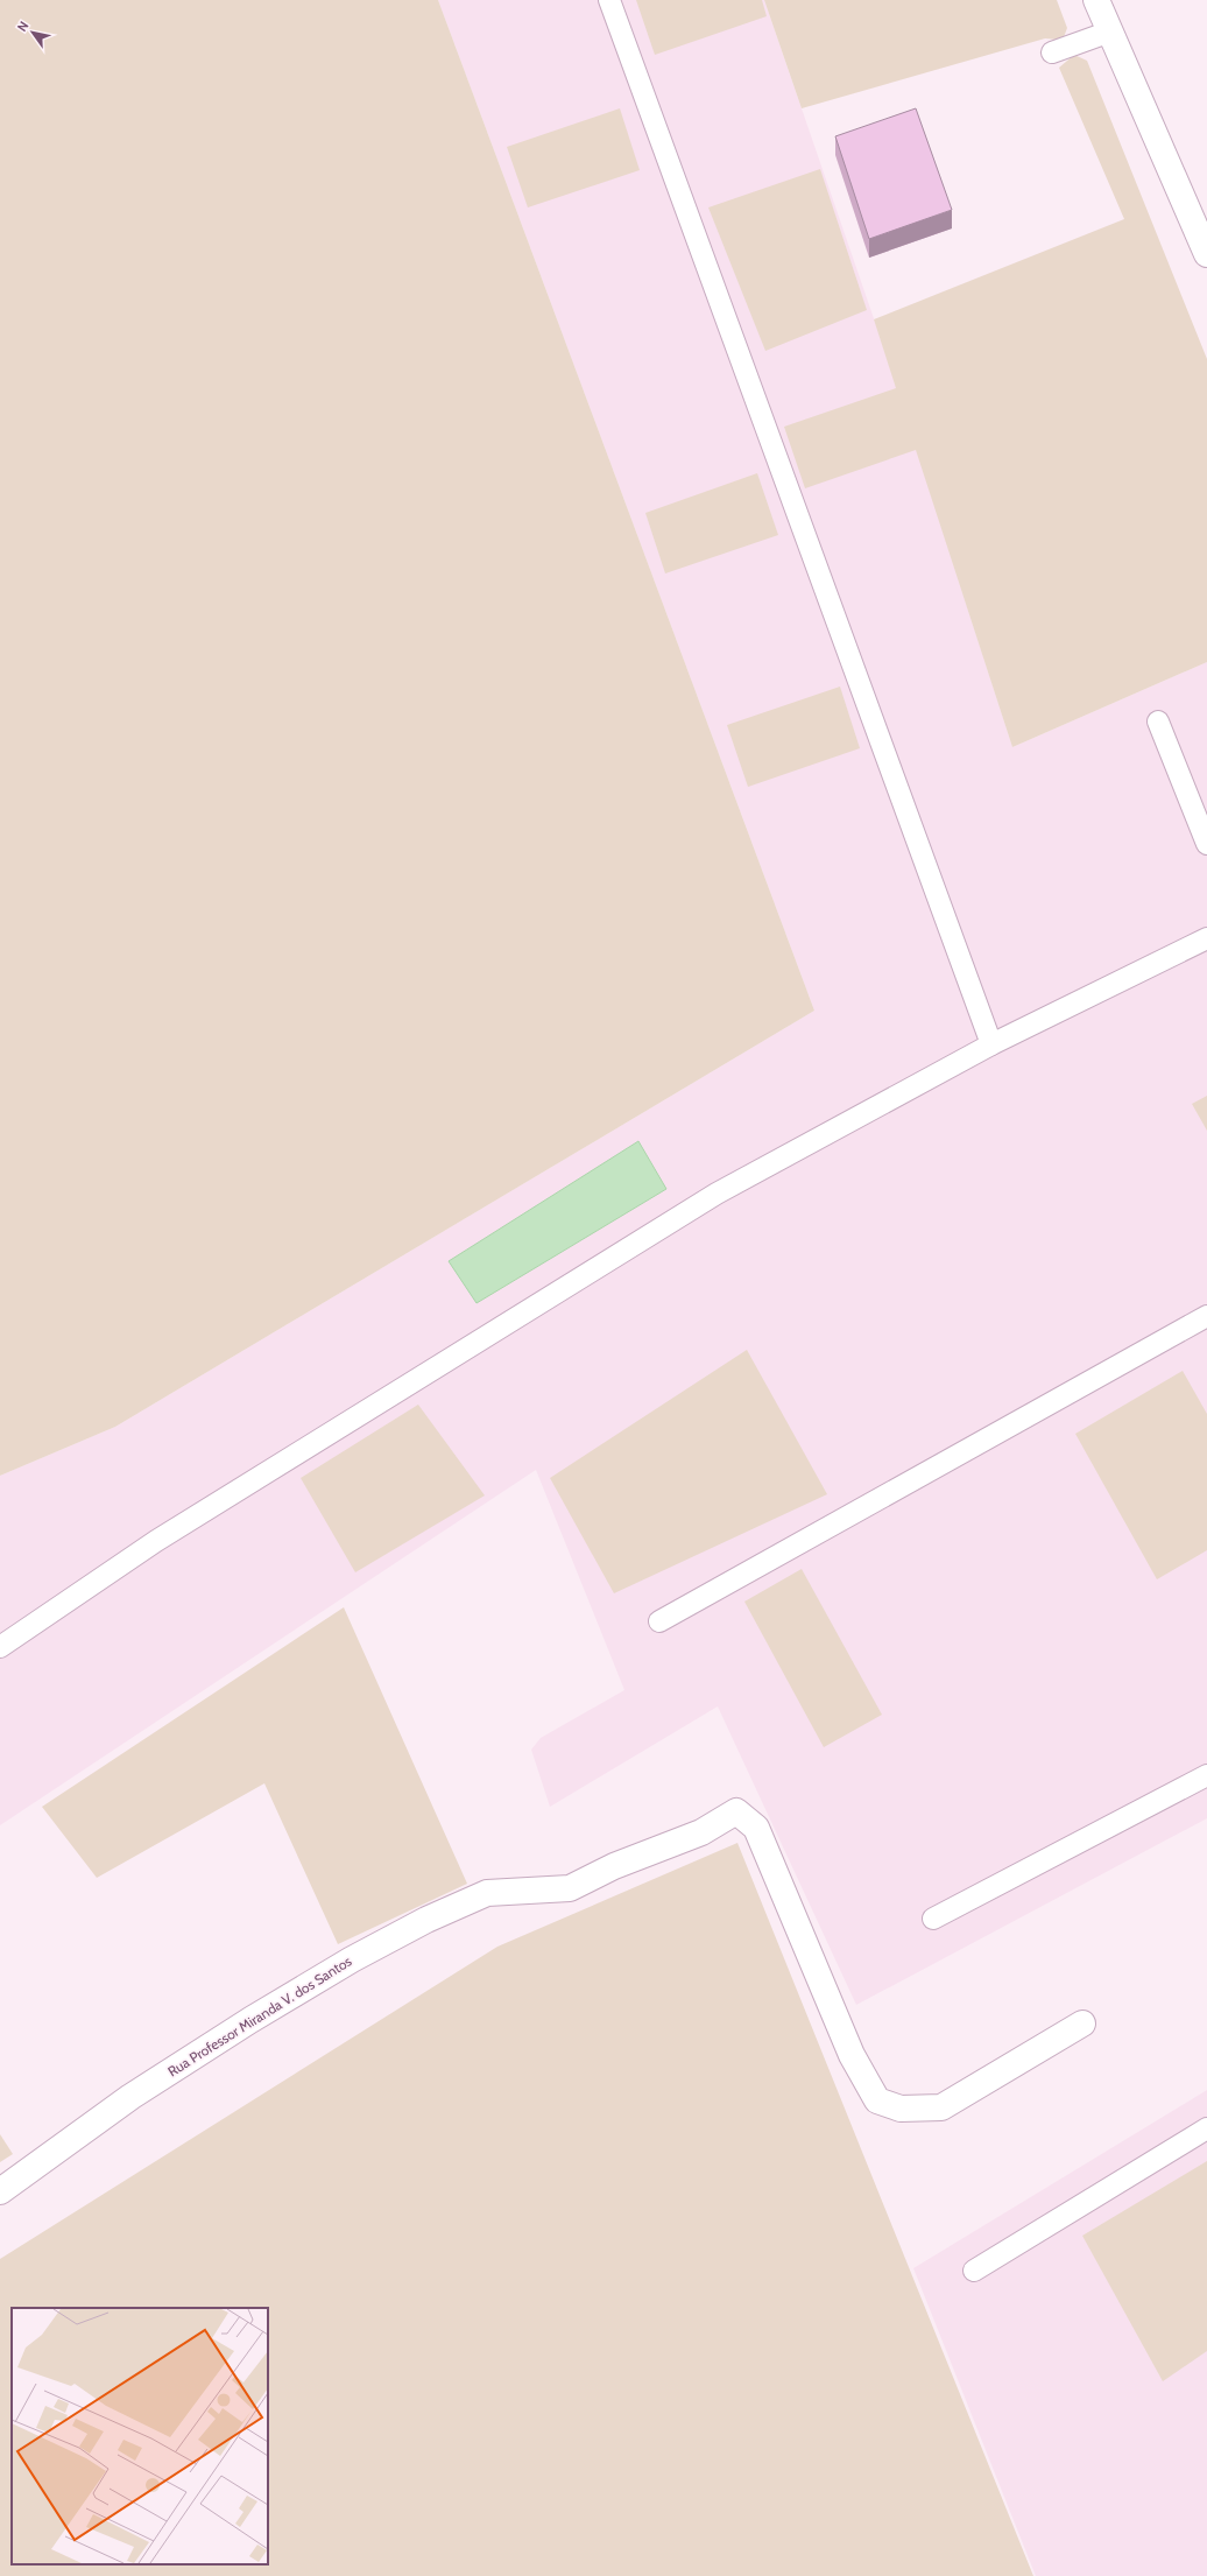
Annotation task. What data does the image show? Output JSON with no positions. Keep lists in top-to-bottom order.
{
  "streets": {
    "street": ["Rua Professor Miranda V. dos Santos"]
  },
  "north": "top left"
}
